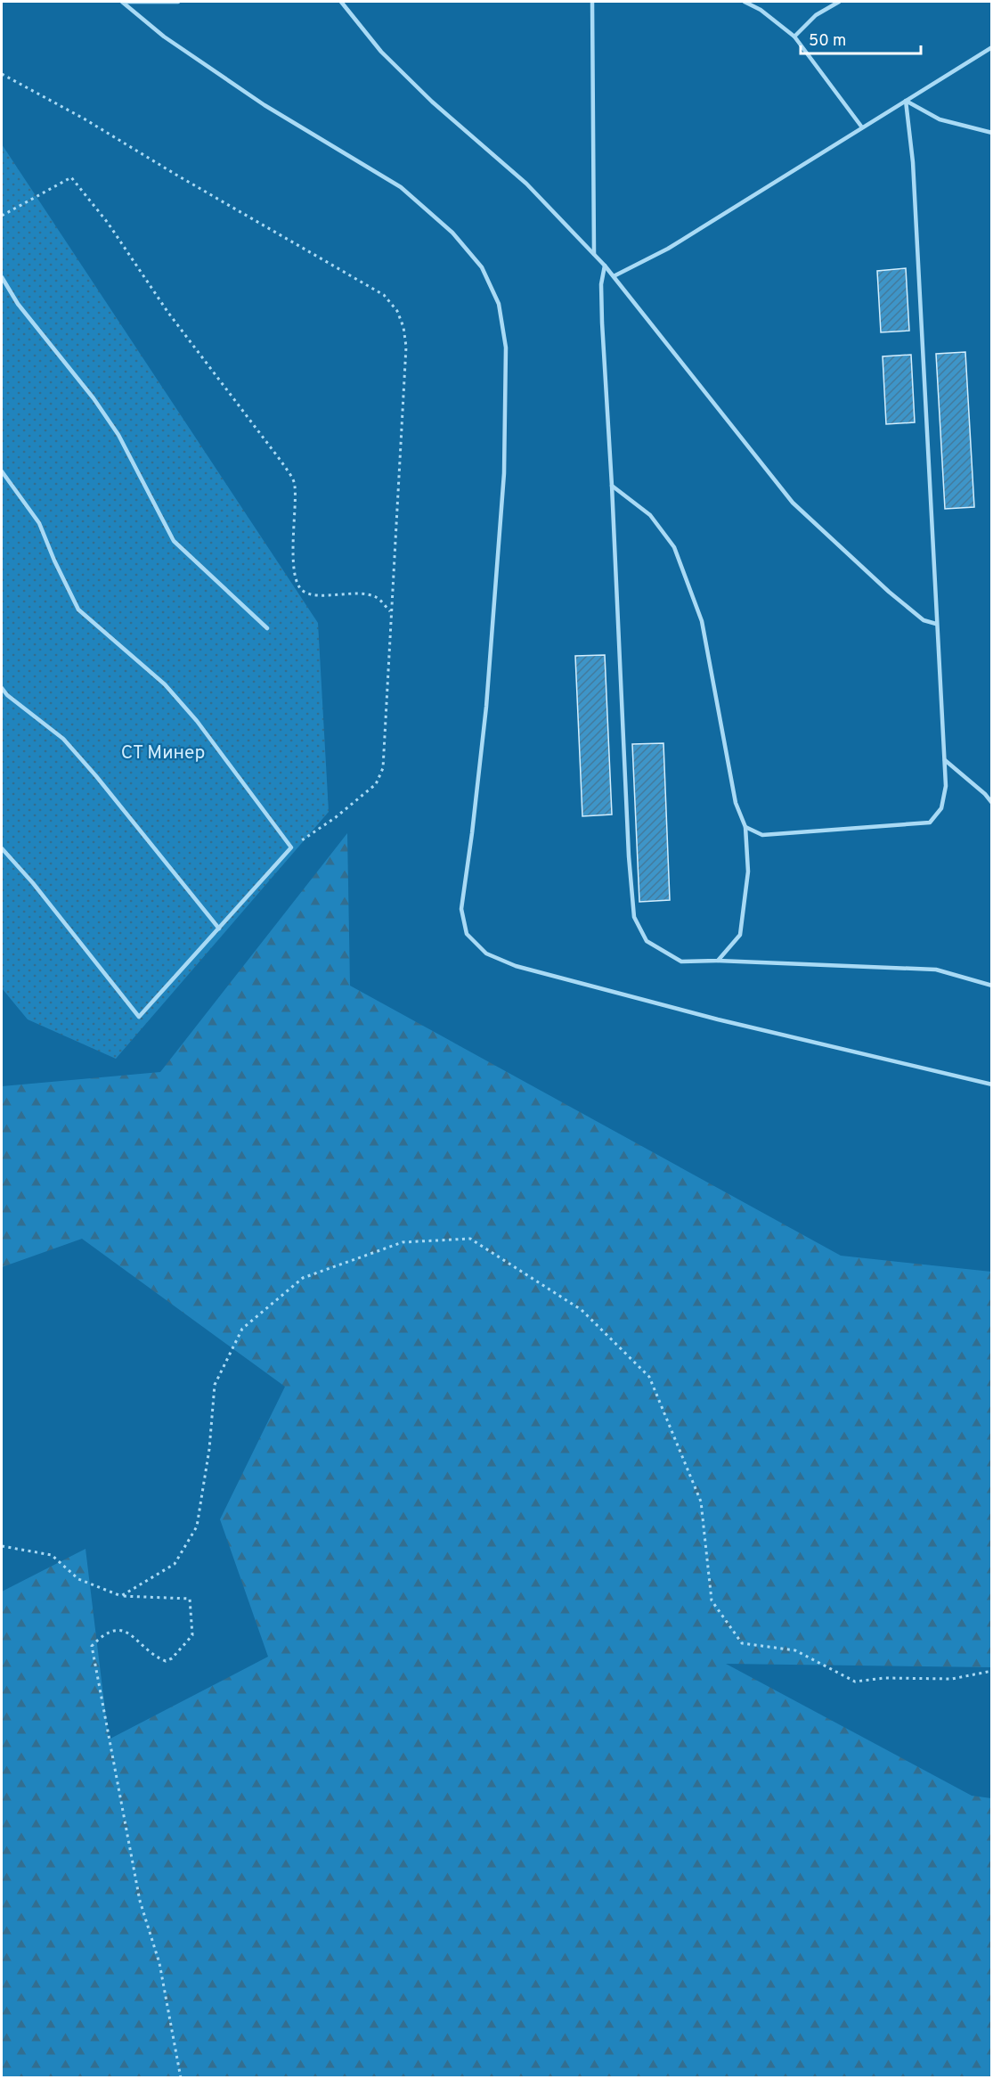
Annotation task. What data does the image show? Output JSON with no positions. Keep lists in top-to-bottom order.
{
  "parks": ["СТ Минер"],
  "scale_bar": "50 m"
}
